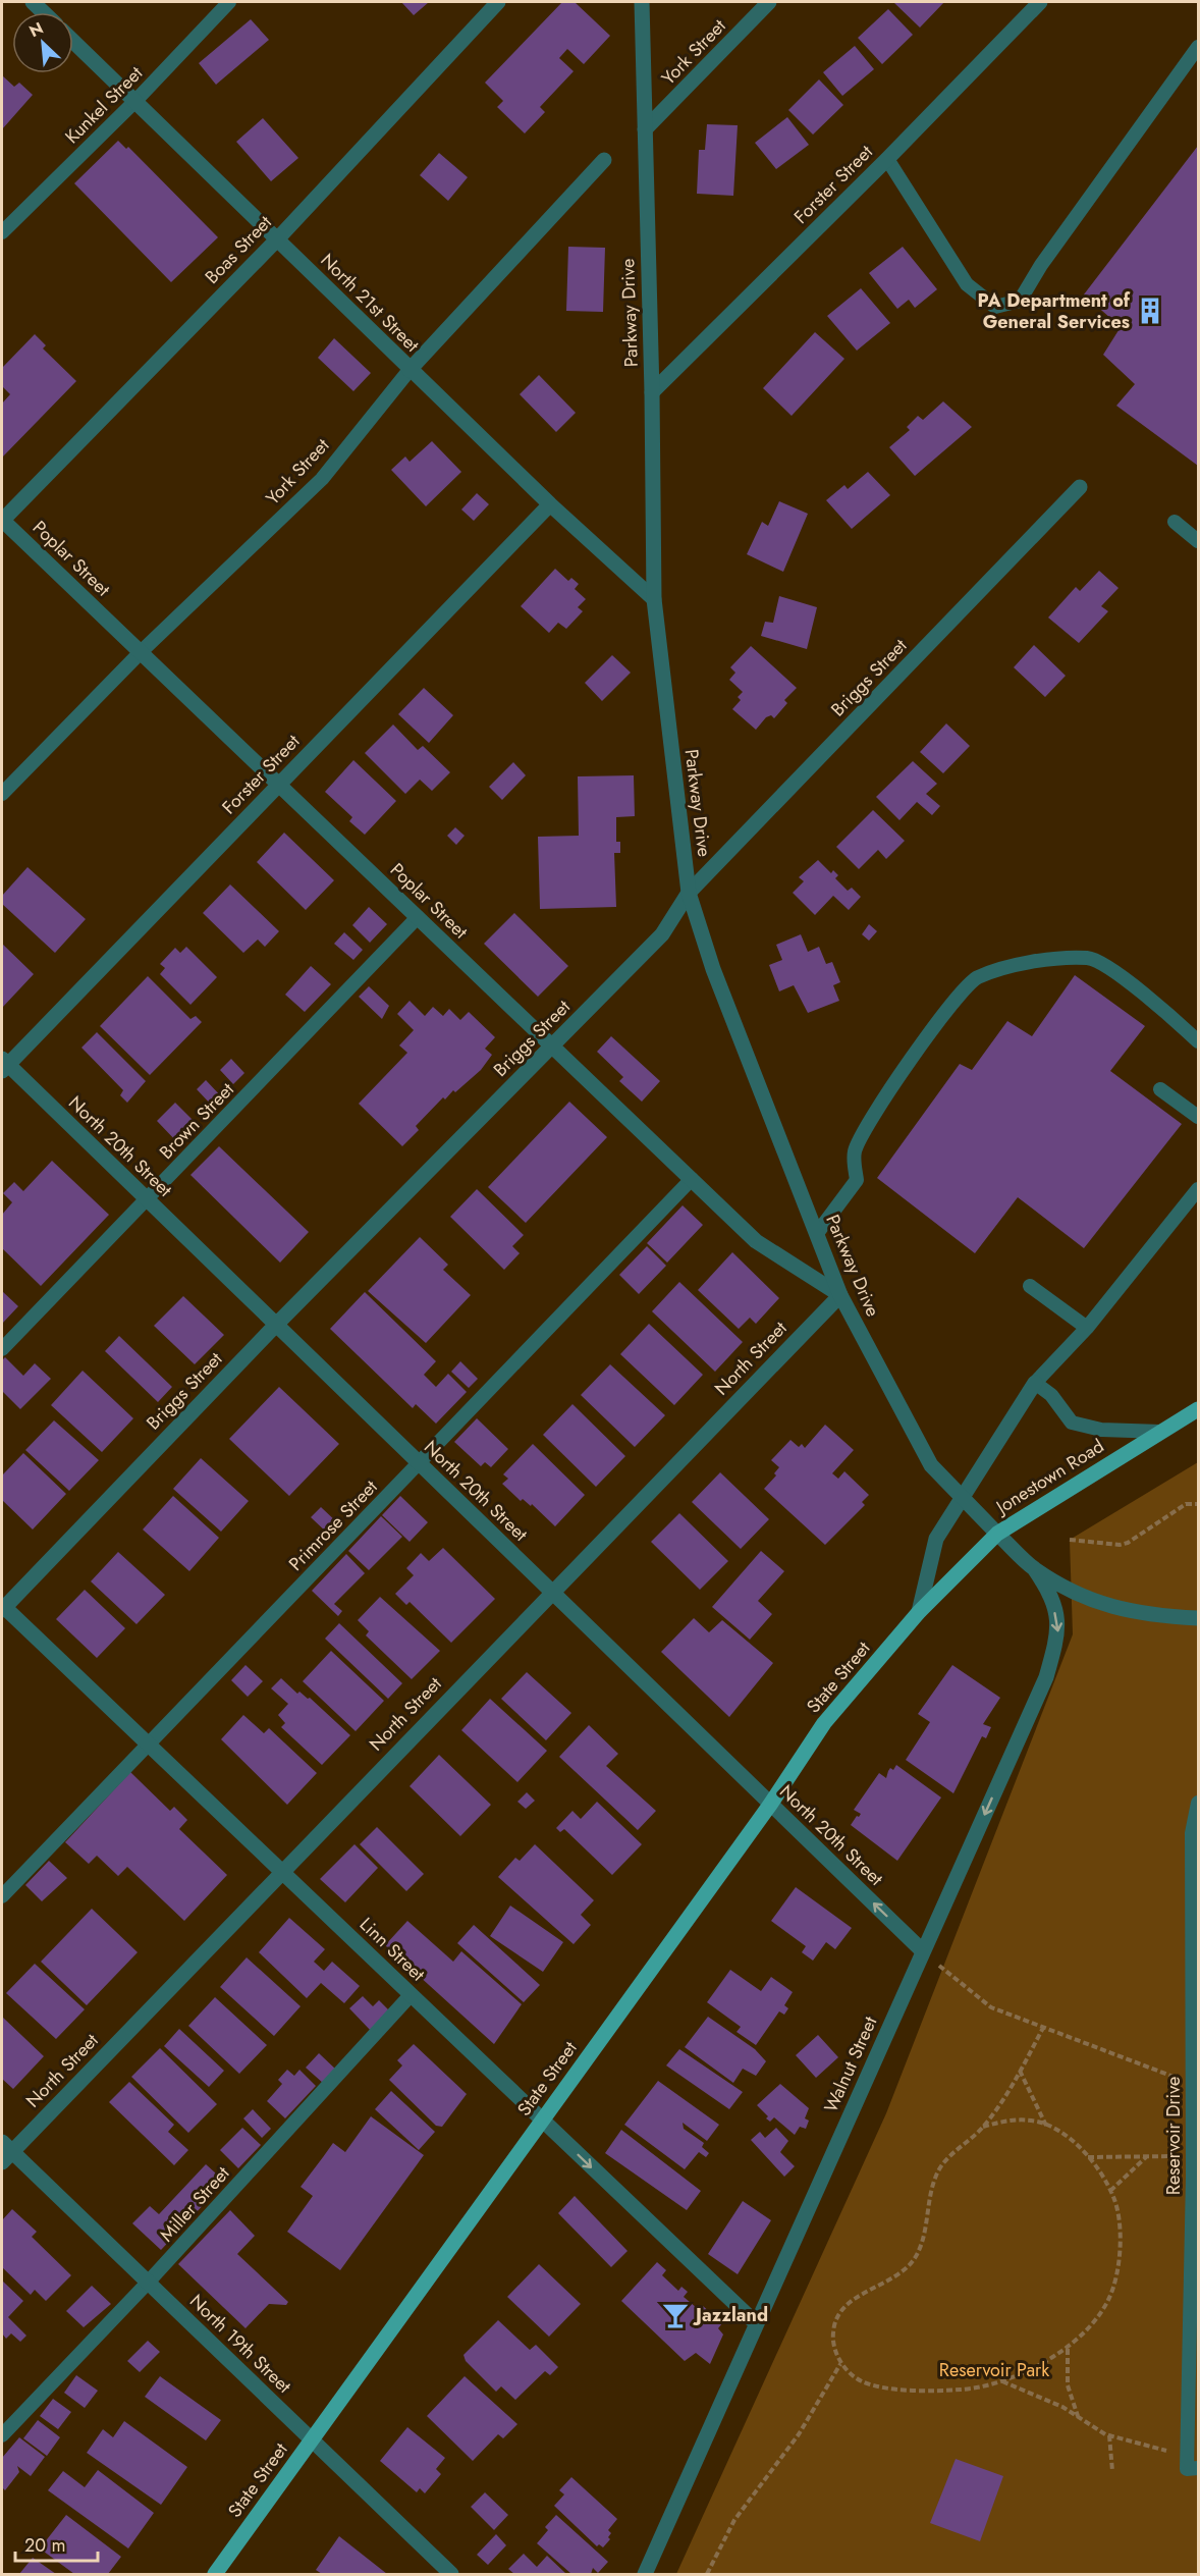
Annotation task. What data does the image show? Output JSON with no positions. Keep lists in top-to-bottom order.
{
  "streets": {
    "main road": ["Jonestown Road", "State Street"],
    "street": [
      "York Street",
      "Forster Street",
      "Boas Street",
      "North 21st Street",
      "Parkway Drive",
      "Poplar Street",
      "Briggs Street",
      "North 20th Street",
      "North Street",
      "Linn Street",
      "Walnut Street",
      "North 19th Street"
    ],
    "lane": [
      "Kunkel Street",
      "Brown Street",
      "Primrose Street",
      "Reservoir Drive",
      "Miller Street"
    ]
  },
  "crossings": [
    ["York Street", "North 21st Street"],
    ["York Street", "Parkway Drive"],
    ["York Street", "Poplar Street"],
    ["Kunkel Street", "North 21st Street"],
    ["Forster Street", "North 21st Street"],
    ["Forster Street", "Parkway Drive"],
    ["Forster Street", "Poplar Street"],
    ["Forster Street", "North 20th Street"],
    ["Boas Street", "North 21st Street"],
    ["Boas Street", "Poplar Street"],
    ["North 21st Street", "Parkway Drive"],
    ["Parkway Drive", "Poplar Street"],
    ["Parkway Drive", "Briggs Street"],
    ["Parkway Drive", "North Street"],
    ["Parkway Drive", "Jonestown Road"],
    ["Parkway Drive", "State Street"],
    ["Parkway Drive", "Walnut Street"],
    ["Poplar Street", "Briggs Street"],
    ["Poplar Street", "Brown Street"],
    ["Poplar Street", "North Street"],
    ["Poplar Street", "Primrose Street"],
    ["Briggs Street", "North 20th Street"],
    ["Briggs Street", "Linn Street"],
    ["Brown Street", "North 20th Street"],
    ["North 20th Street", "North Street"],
    ["North 20th Street", "Primrose Street"],
    ["North 20th Street", "State Street"],
    ["North 20th Street", "Walnut Street"],
    ["North Street", "Linn Street"],
    ["North Street", "North 19th Street"],
    ["Jonestown Road", "State Street"],
    ["Primrose Street", "Linn Street"],
    ["State Street", "Linn Street"],
    ["State Street", "North 19th Street"],
    ["Linn Street", "Walnut Street"],
    ["Linn Street", "Miller Street"],
    ["Miller Street", "North 19th Street"]
  ],
  "one_way": ["Walnut Street"],
  "parks": ["Reservoir Park"],
  "places": {
    "building": ["PA Department of General Services"],
    "bar": ["Jazzland"]
  },
  "scale_bar": "20 m",
  "north": "top left"
}
